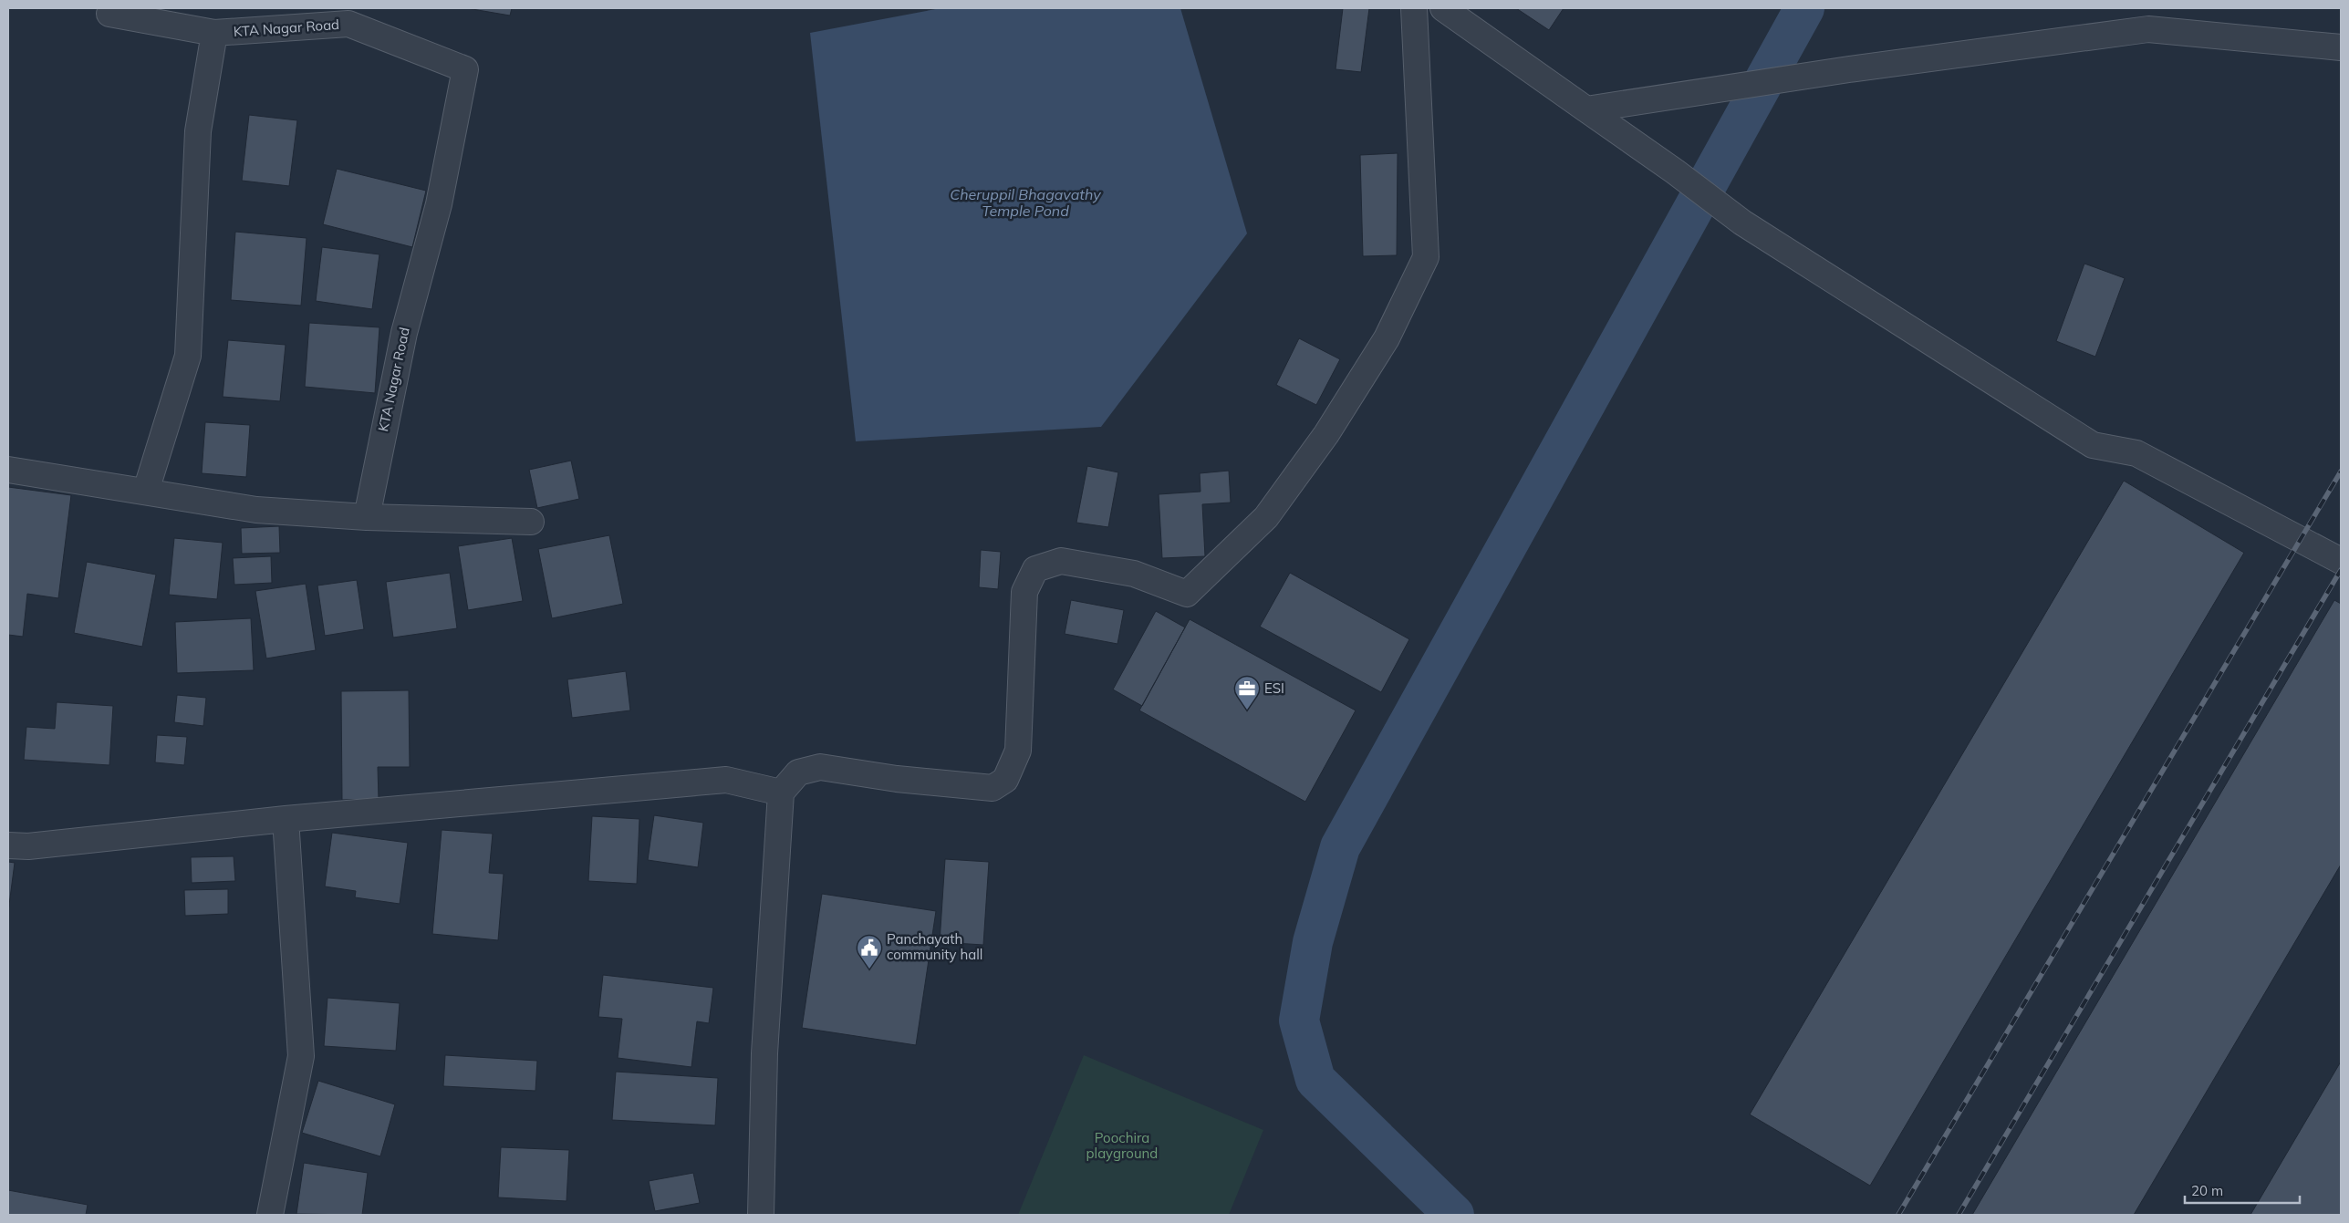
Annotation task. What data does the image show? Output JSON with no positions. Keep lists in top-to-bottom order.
{
  "streets": {
    "street": ["KTA Nagar Road"]
  },
  "water": ["Cheruppil Bhagavathy Temple Pond"],
  "parks": ["Poochira playground"],
  "places": {
    "office": ["ESI"],
    "public building": ["Panchayath community hall"]
  },
  "scale_bar": "20 m"
}
